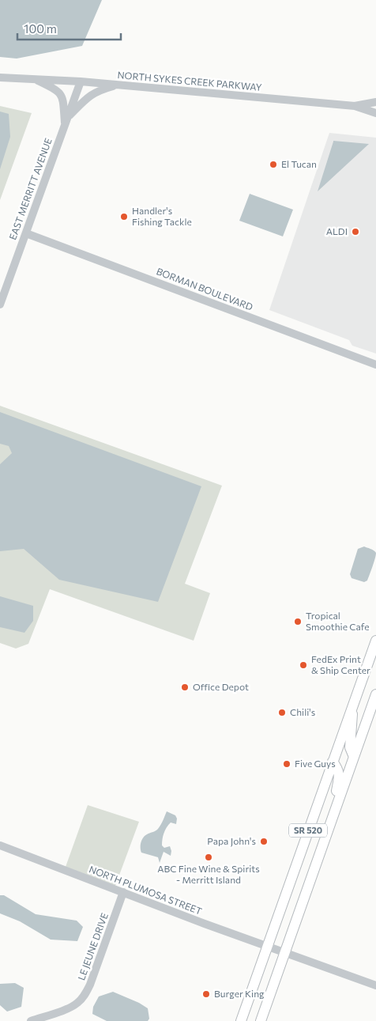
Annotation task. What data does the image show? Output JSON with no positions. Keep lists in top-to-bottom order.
{
  "streets": {
    "main road": ["SR 520"],
    "street": [
      "NORTH SYKES CREEK PARKWAY",
      "EAST MERRITT AVENUE",
      "BORMAN BOULEVARD",
      "NORTH PLUMOSA STREET",
      "LE JEUNE DRIVE"
    ]
  },
  "crossings": [
    ["NORTH SYKES CREEK PARKWAY", "EAST MERRITT AVENUE"],
    ["EAST MERRITT AVENUE", "BORMAN BOULEVARD"],
    ["SR 520", "NORTH PLUMOSA STREET"],
    ["NORTH PLUMOSA STREET", "LE JEUNE DRIVE"]
  ],
  "places": [
    "El Tucan",
    "Handler's Fishing Tackle",
    "ALDI",
    "Tropical Smoothie Cafe",
    "FedEx Print & Ship Center",
    "Office Depot",
    "Chili's",
    "Five Guys",
    "Papa John's",
    "ABC Fine Wine & Spirits - Merritt Island",
    "Burger King"
  ],
  "scale_bar": "100 m"
}
